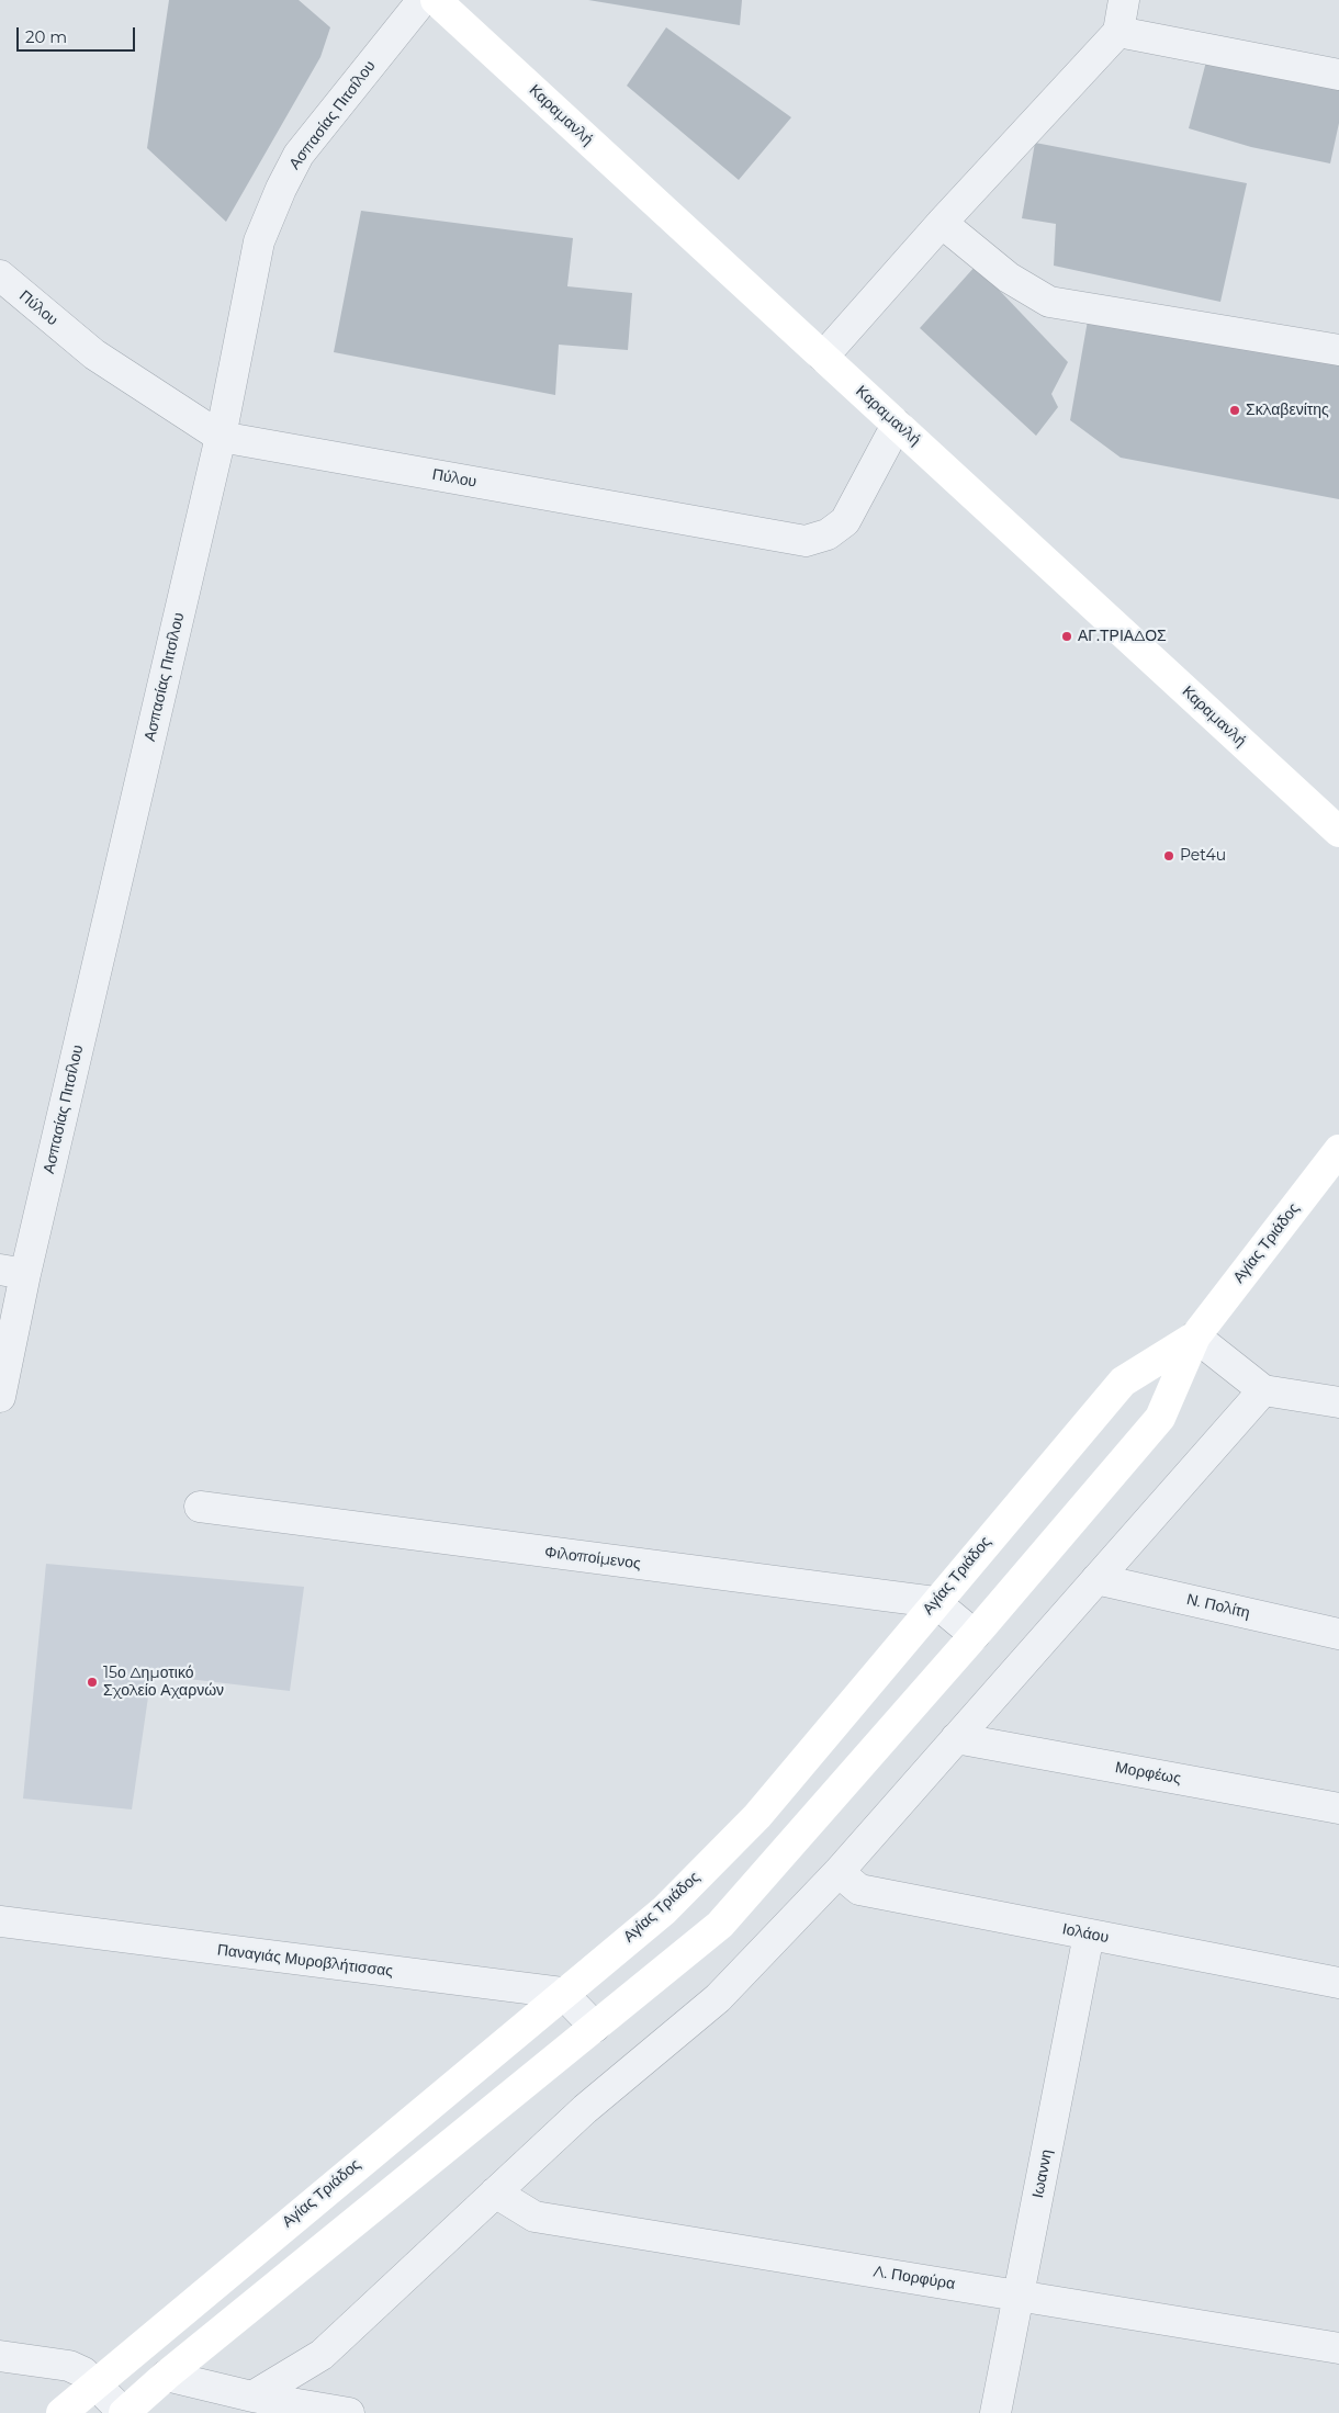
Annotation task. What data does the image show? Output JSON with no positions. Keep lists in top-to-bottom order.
{
  "streets": {
    "street": [
      "Ασπασίας Πιτσίλου",
      "Καραμανλή",
      "Πύλου",
      "Αγίας Τριάδος",
      "Φιλοποίμενος",
      "Ν. Πολίτη",
      "Μορφέως",
      "Ιολάου",
      "Παναγιάς Μυροβλήτισσας",
      "Ιωαννη",
      "Λ. Πορφύρα"
    ]
  },
  "crossings": [
    ["Ασπασίας Πιτσίλου", "Πύλου"],
    ["Καραμανλή", "Πύλου"],
    ["Αγίας Τριάδος", "Φιλοποίμενος"],
    ["Αγίας Τριάδος", "Παναγιάς Μυροβλήτισσας"],
    ["Ιολάου", "Ιωαννη"],
    ["Ιωαννη", "Λ. Πορφύρα"]
  ],
  "places": [
    "Σκλαβενίτης",
    "ΑΓ.ΤΡΙΑΔΟΣ",
    "Pet4u",
    "15ο Δημοτικό Σχολείο Αχαρνών"
  ],
  "scale_bar": "20 m"
}
